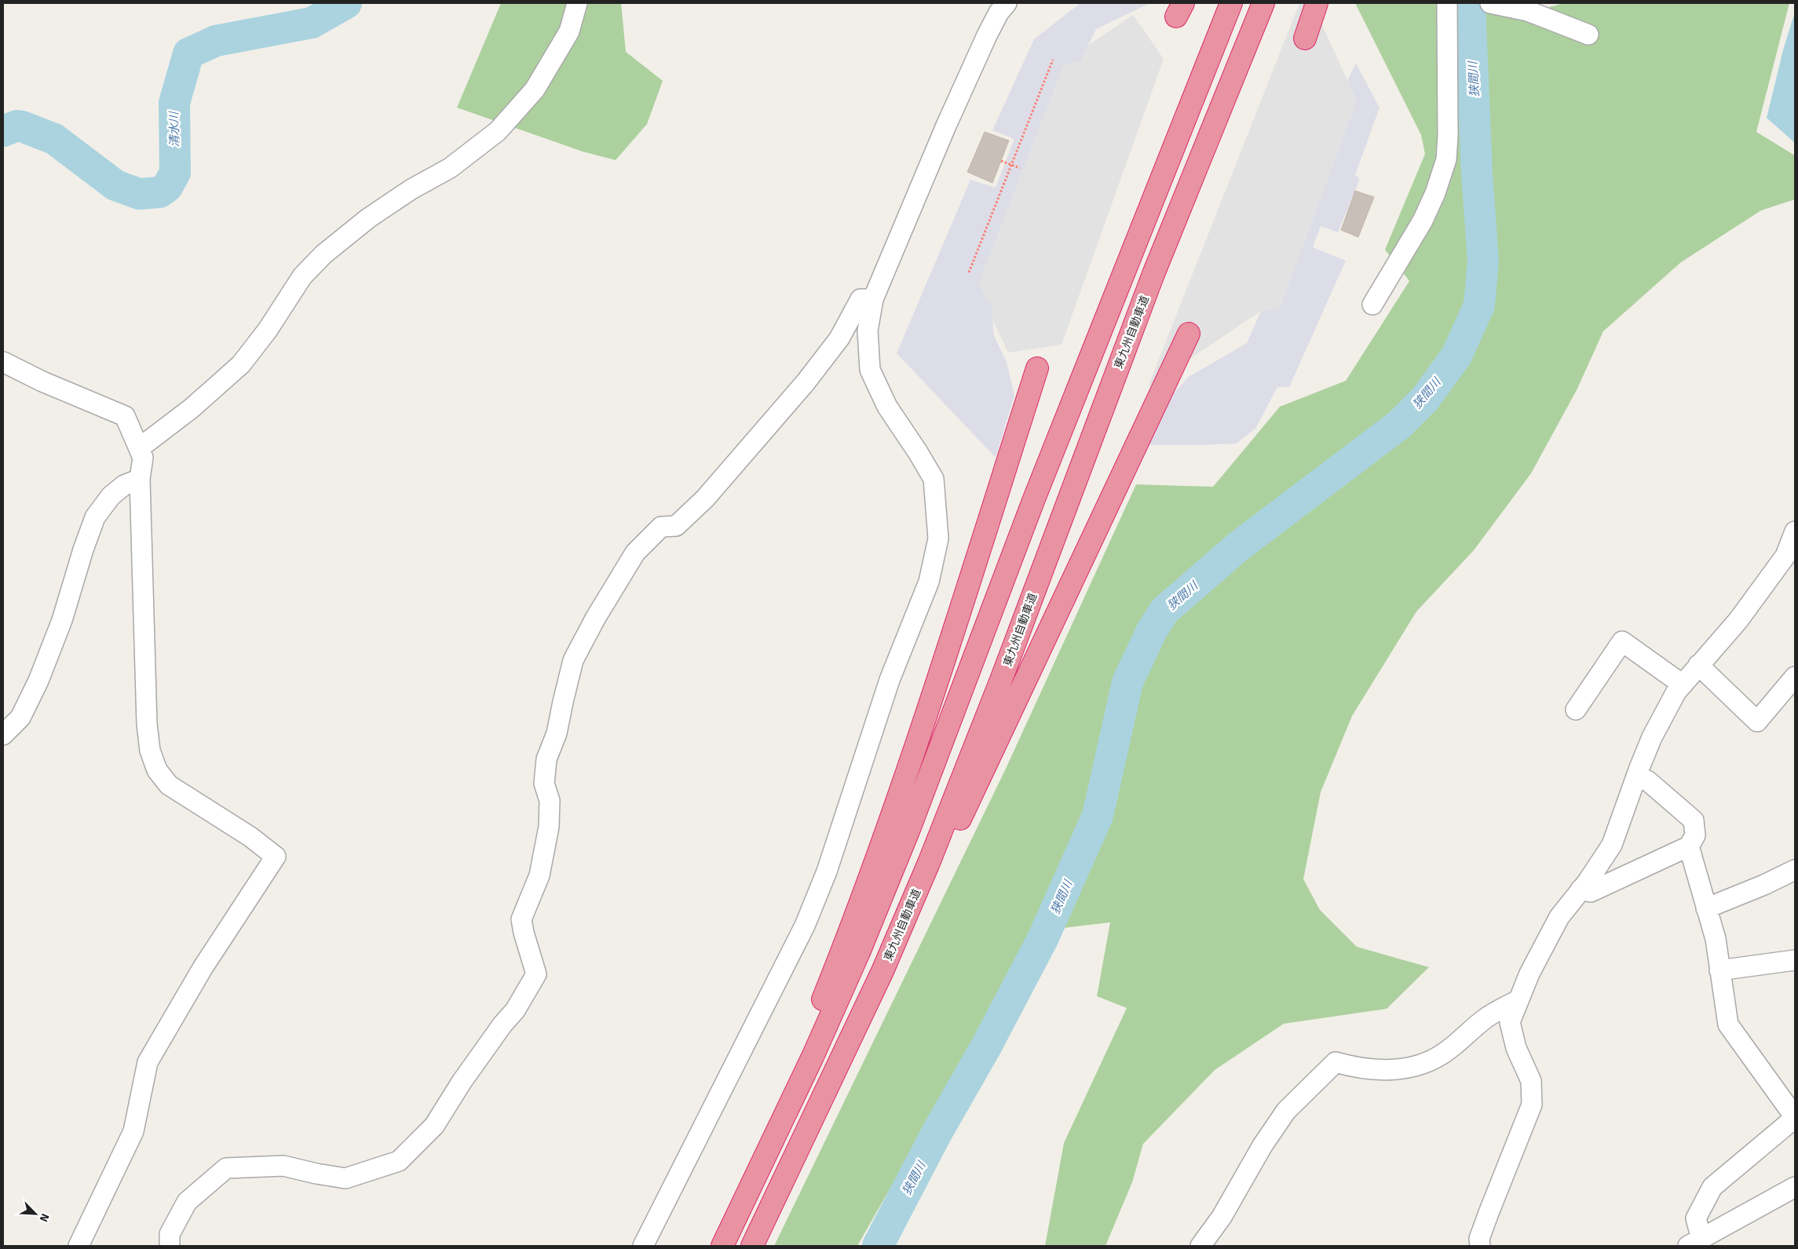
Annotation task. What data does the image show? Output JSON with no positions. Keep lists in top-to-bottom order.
{
  "streets": {
    "highway": ["東九州自動車道"]
  },
  "water": ["狭間川", "清水川"],
  "north": "bottom right"
}
